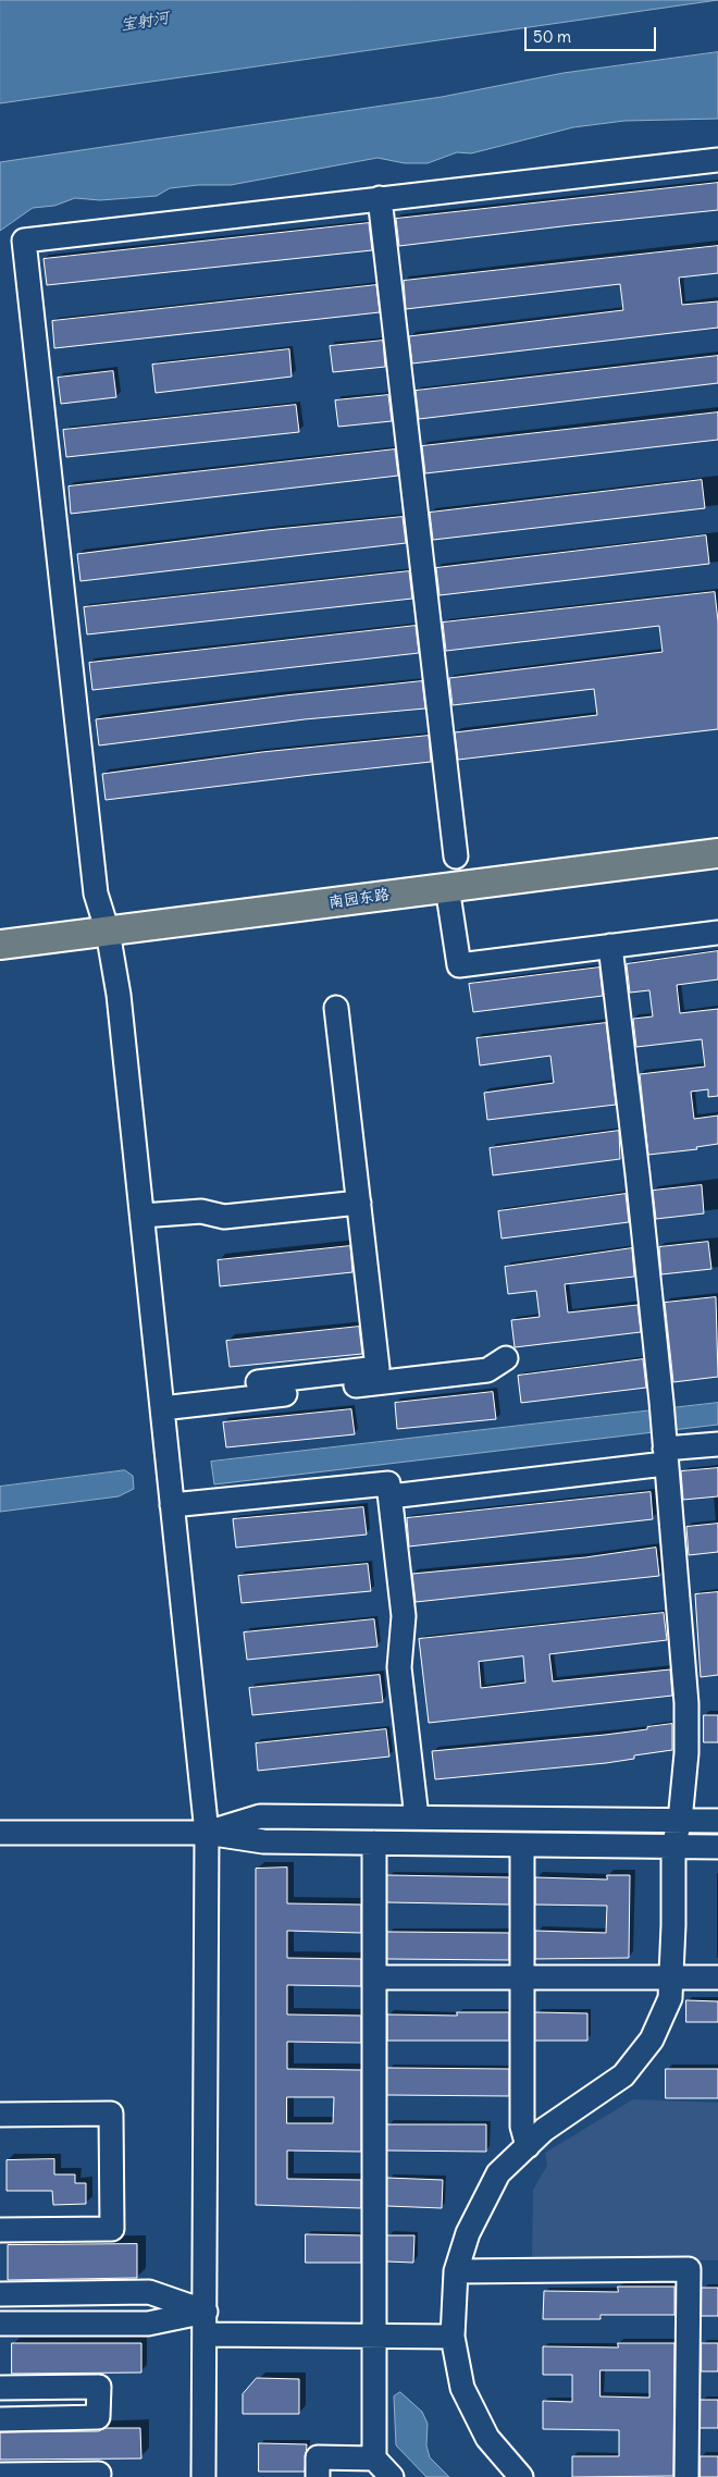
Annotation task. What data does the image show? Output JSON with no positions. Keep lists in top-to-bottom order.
{
  "streets": {
    "main road": ["南园东路"]
  },
  "water": ["宝射河"],
  "scale_bar": "50 m"
}
